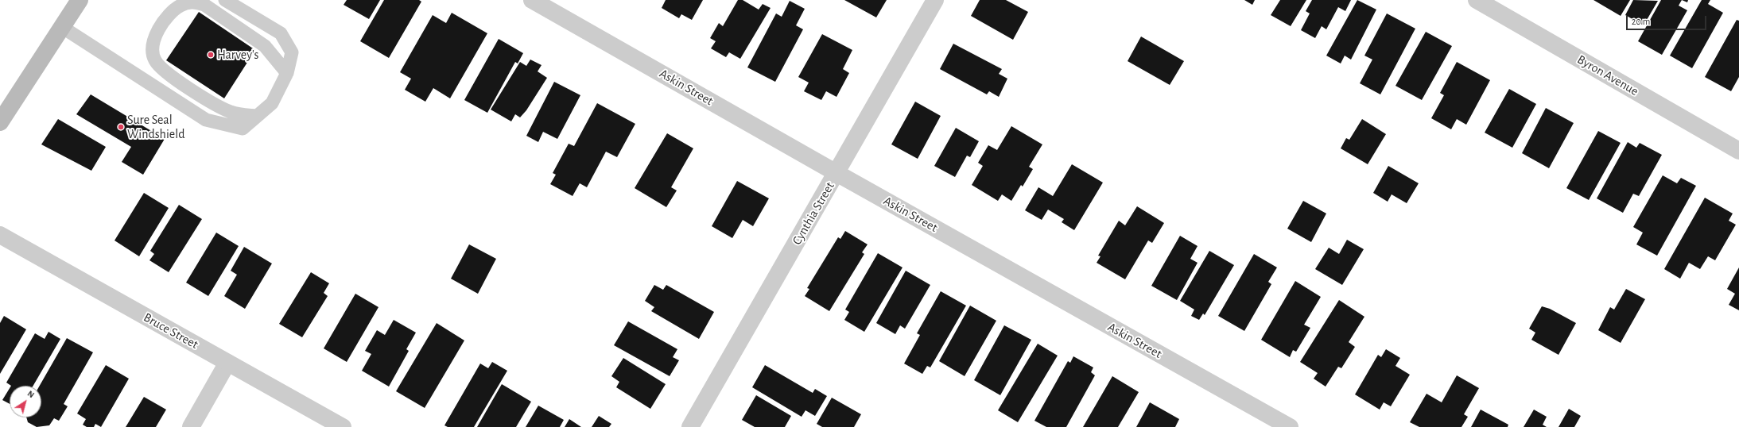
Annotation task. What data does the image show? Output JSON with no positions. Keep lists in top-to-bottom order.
{
  "streets": {
    "street": [
      "Byron Avenue",
      "Askin Street",
      "Cynthia Street",
      "Bruce Street"
    ]
  },
  "crossings": [
    ["Askin Street", "Cynthia Street"]
  ],
  "places": ["Harvey's", "Sure Seal Windshield"],
  "scale_bar": "20 m",
  "north": "top right"
}
